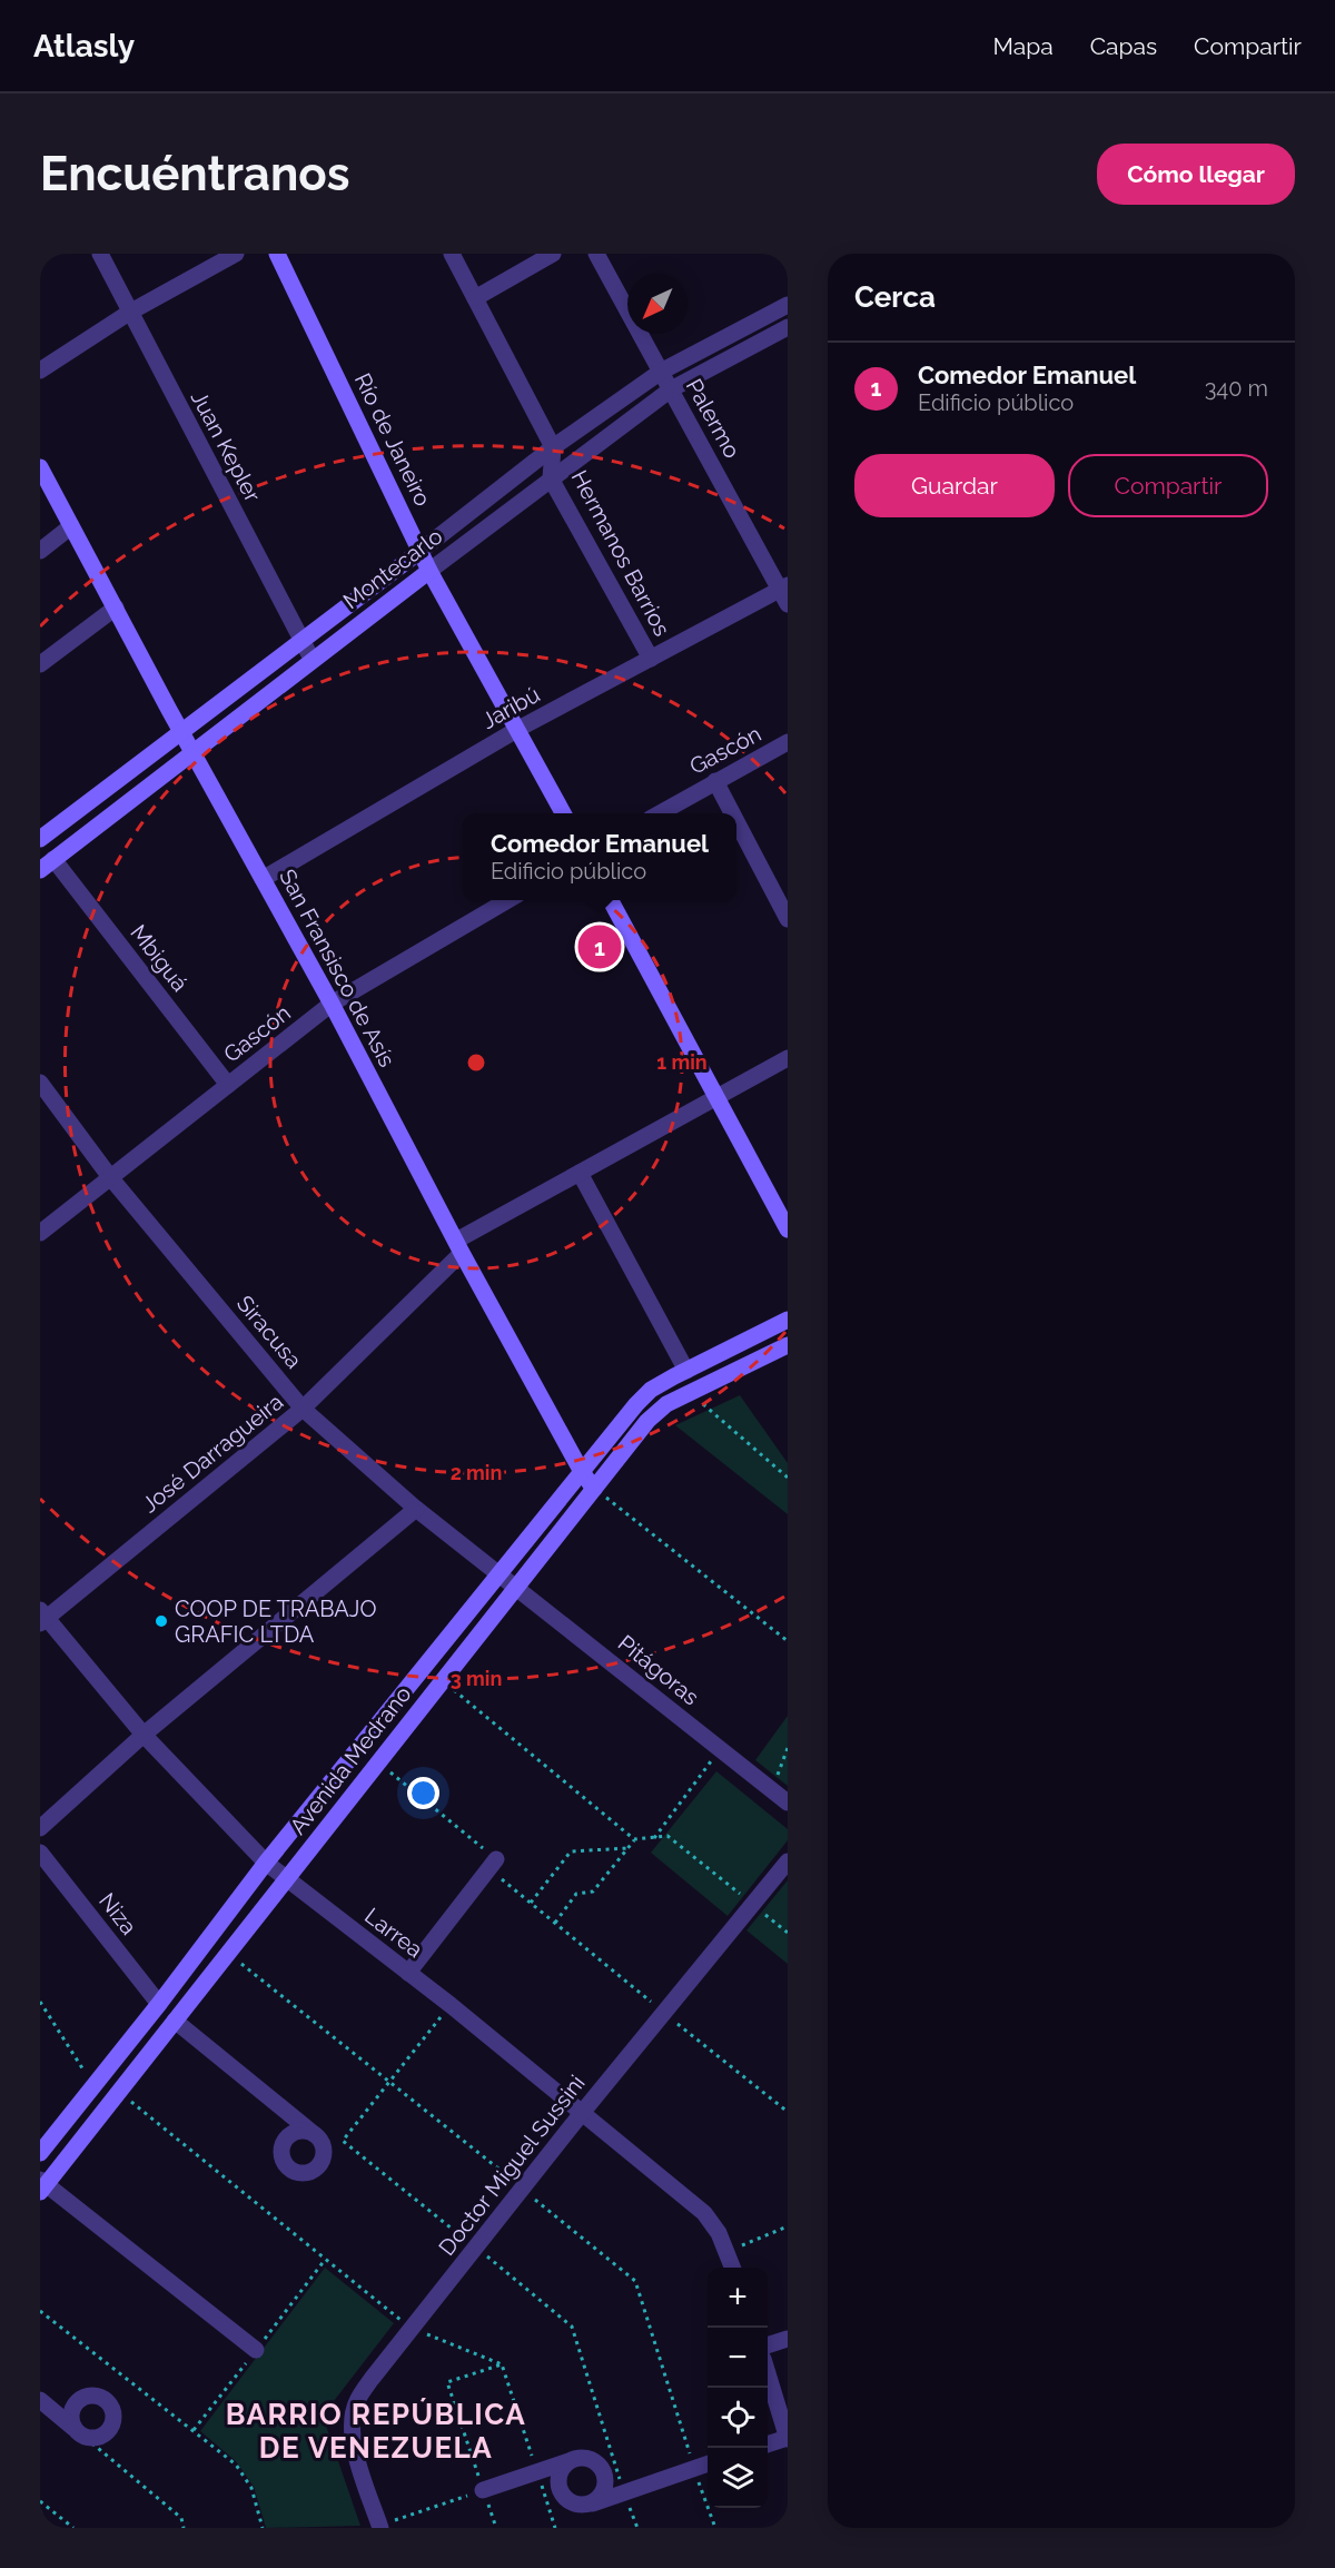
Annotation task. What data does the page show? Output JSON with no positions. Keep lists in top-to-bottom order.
{
  "streets": {
    "main road": [
      "Río de Janeiro",
      "Montecarlo",
      "San Fransisco de Asís",
      "Avenida Medrano"
    ],
    "street": [
      "Palermo",
      "Juan Kepler",
      "Hermanos Barrios",
      "Jaribú",
      "Gascón",
      "Mbiguá",
      "Siracusa",
      "José Darragueira",
      "Pitágoras",
      "Niza",
      "Larrea",
      "Doctor Miguel Sussini"
    ]
  },
  "crossings": [
    ["Palermo", "Montecarlo"],
    ["Palermo", "Jaribú"],
    ["Río de Janeiro", "Montecarlo"],
    ["Río de Janeiro", "Jaribú"],
    ["Juan Kepler", "Montecarlo"],
    ["Hermanos Barrios", "Montecarlo"],
    ["Hermanos Barrios", "Jaribú"],
    ["Montecarlo", "Mbiguá"],
    ["Montecarlo", "San Fransisco de Asís"],
    ["Jaribú", "San Fransisco de Asís"],
    ["Gascón", "Mbiguá"],
    ["Gascón", "San Fransisco de Asís"],
    ["Gascón", "Siracusa"],
    ["San Fransisco de Asís", "José Darragueira"],
    ["San Fransisco de Asís", "Avenida Medrano"],
    ["Siracusa", "José Darragueira"],
    ["Siracusa", "Pitágoras"],
    ["Siracusa", "Avenida Medrano"],
    ["José Darragueira", "Larrea"],
    ["Pitágoras", "Avenida Medrano"],
    ["Avenida Medrano", "Niza"],
    ["Avenida Medrano", "Larrea"],
    ["Larrea", "Doctor Miguel Sussini"]
  ],
  "districts": ["BARRIO REPÚBLICA DE VENEZUELA"],
  "places": ["COOP DE TRABAJO GRAFIC LTDA"],
  "north": "bottom left",
  "page": {
    "header": "Atlasly",
    "nav": ["Mapa", "Capas", "Compartir"],
    "buttons": [
      "Cómo llegar",
      ["Guardar", "Compartir"]
    ],
    "title": "Encuéntranos",
    "heading": "Cerca",
    "list": [
      {
        "mark": "1",
        "name": "Comedor Emanuel",
        "note": "Edificio público",
        "value": "340 m"
      }
    ],
    "popup": ["Comedor Emanuel", "Edificio público"],
    "pins": "1",
    "map_buttons": ["+", "−"]
  },
  "rings": ["1 min", "2 min", "3 min"]
}
